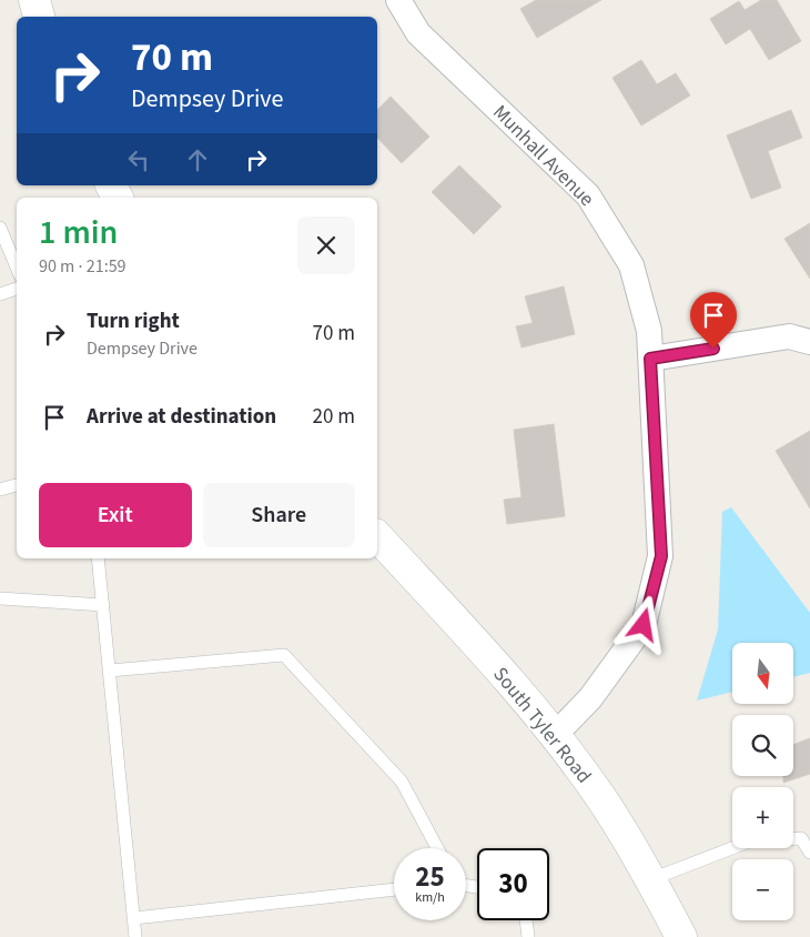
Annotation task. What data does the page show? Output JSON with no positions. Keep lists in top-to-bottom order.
{
  "streets": {
    "street": ["Munhall Avenue", "South Tyler Road"]
  },
  "crossings": [
    ["Munhall Avenue", "South Tyler Road"]
  ],
  "north": "bottom",
  "page": {
    "turn": ["70 m", "Dempsey Drive"],
    "heading": ["1 min", "90 m · 21:59"],
    "list": [
      {
        "name": "Turn right",
        "note": "Dempsey Drive",
        "value": "70 m"
      },
      {
        "name": "Arrive at destination",
        "value": "20 m"
      }
    ],
    "buttons": ["Exit", "Share"],
    "map_buttons": ["+", "−"],
    "speed": "25 km/h",
    "limit": "30"
  }
}
